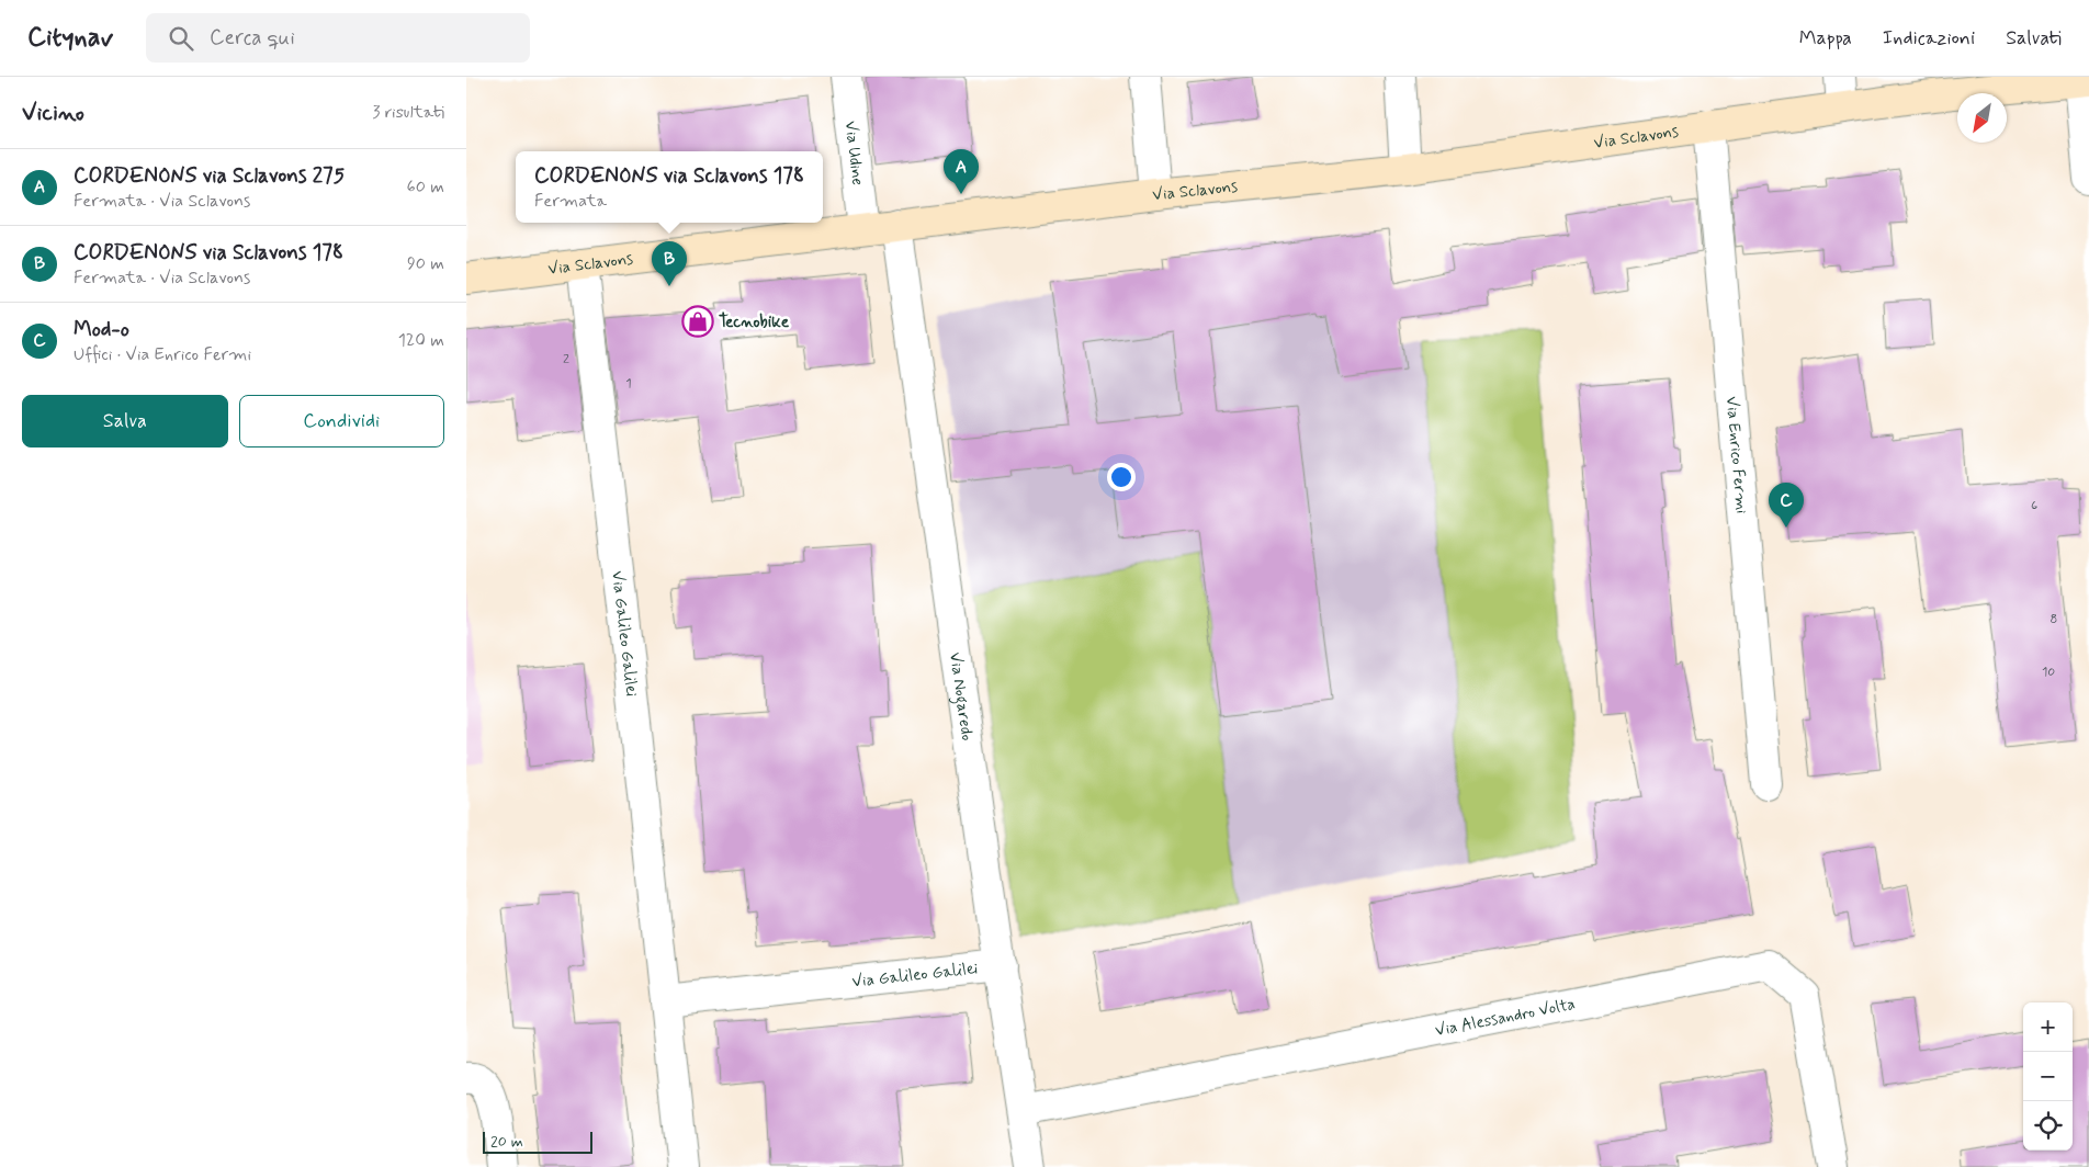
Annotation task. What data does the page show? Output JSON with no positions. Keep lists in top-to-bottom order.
{
  "streets": {
    "street": [
      "Via Sclavons",
      "Via Udine",
      "Via Enrico Fermi",
      "Via Galileo Galilei",
      "Via Nogaredo",
      "Via Alessandro Volta"
    ]
  },
  "crossings": [
    ["Via Sclavons", "Via Udine"],
    ["Via Sclavons", "Via Enrico Fermi"],
    ["Via Sclavons", "Via Galileo Galilei"],
    ["Via Sclavons", "Via Nogaredo"],
    ["Via Galileo Galilei", "Via Nogaredo"],
    ["Via Nogaredo", "Via Alessandro Volta"]
  ],
  "places": {
    "shop": ["Tecnobike"]
  },
  "house_numbers": [
    "2",
    "1",
    "6",
    "8",
    "10"
  ],
  "scale_bar": "20 m",
  "north": "bottom left",
  "page": {
    "header": "Citynav",
    "search": "Cerca qui",
    "nav": ["Mappa", "Indicazioni", "Salvati"],
    "heading": ["Vicino", "3 risultati"],
    "list": [
      {
        "mark": "A",
        "name": "CORDENONS via Sclavons 275",
        "note": "Fermata · Via Sclavons",
        "value": "60 m"
      },
      {
        "mark": "B",
        "name": "CORDENONS via Sclavons 178",
        "note": "Fermata · Via Sclavons",
        "value": "90 m"
      },
      {
        "mark": "C",
        "name": "Mod-o",
        "note": "Uffici · Via Enrico Fermi",
        "value": "120 m"
      }
    ],
    "pins": ["A", "B", "C"],
    "popup": ["CORDENONS via Sclavons 178", "Fermata"],
    "buttons": ["Salva", "Condividi"],
    "map_buttons": ["+", "−"],
    "scale": "20 m"
  }
}
